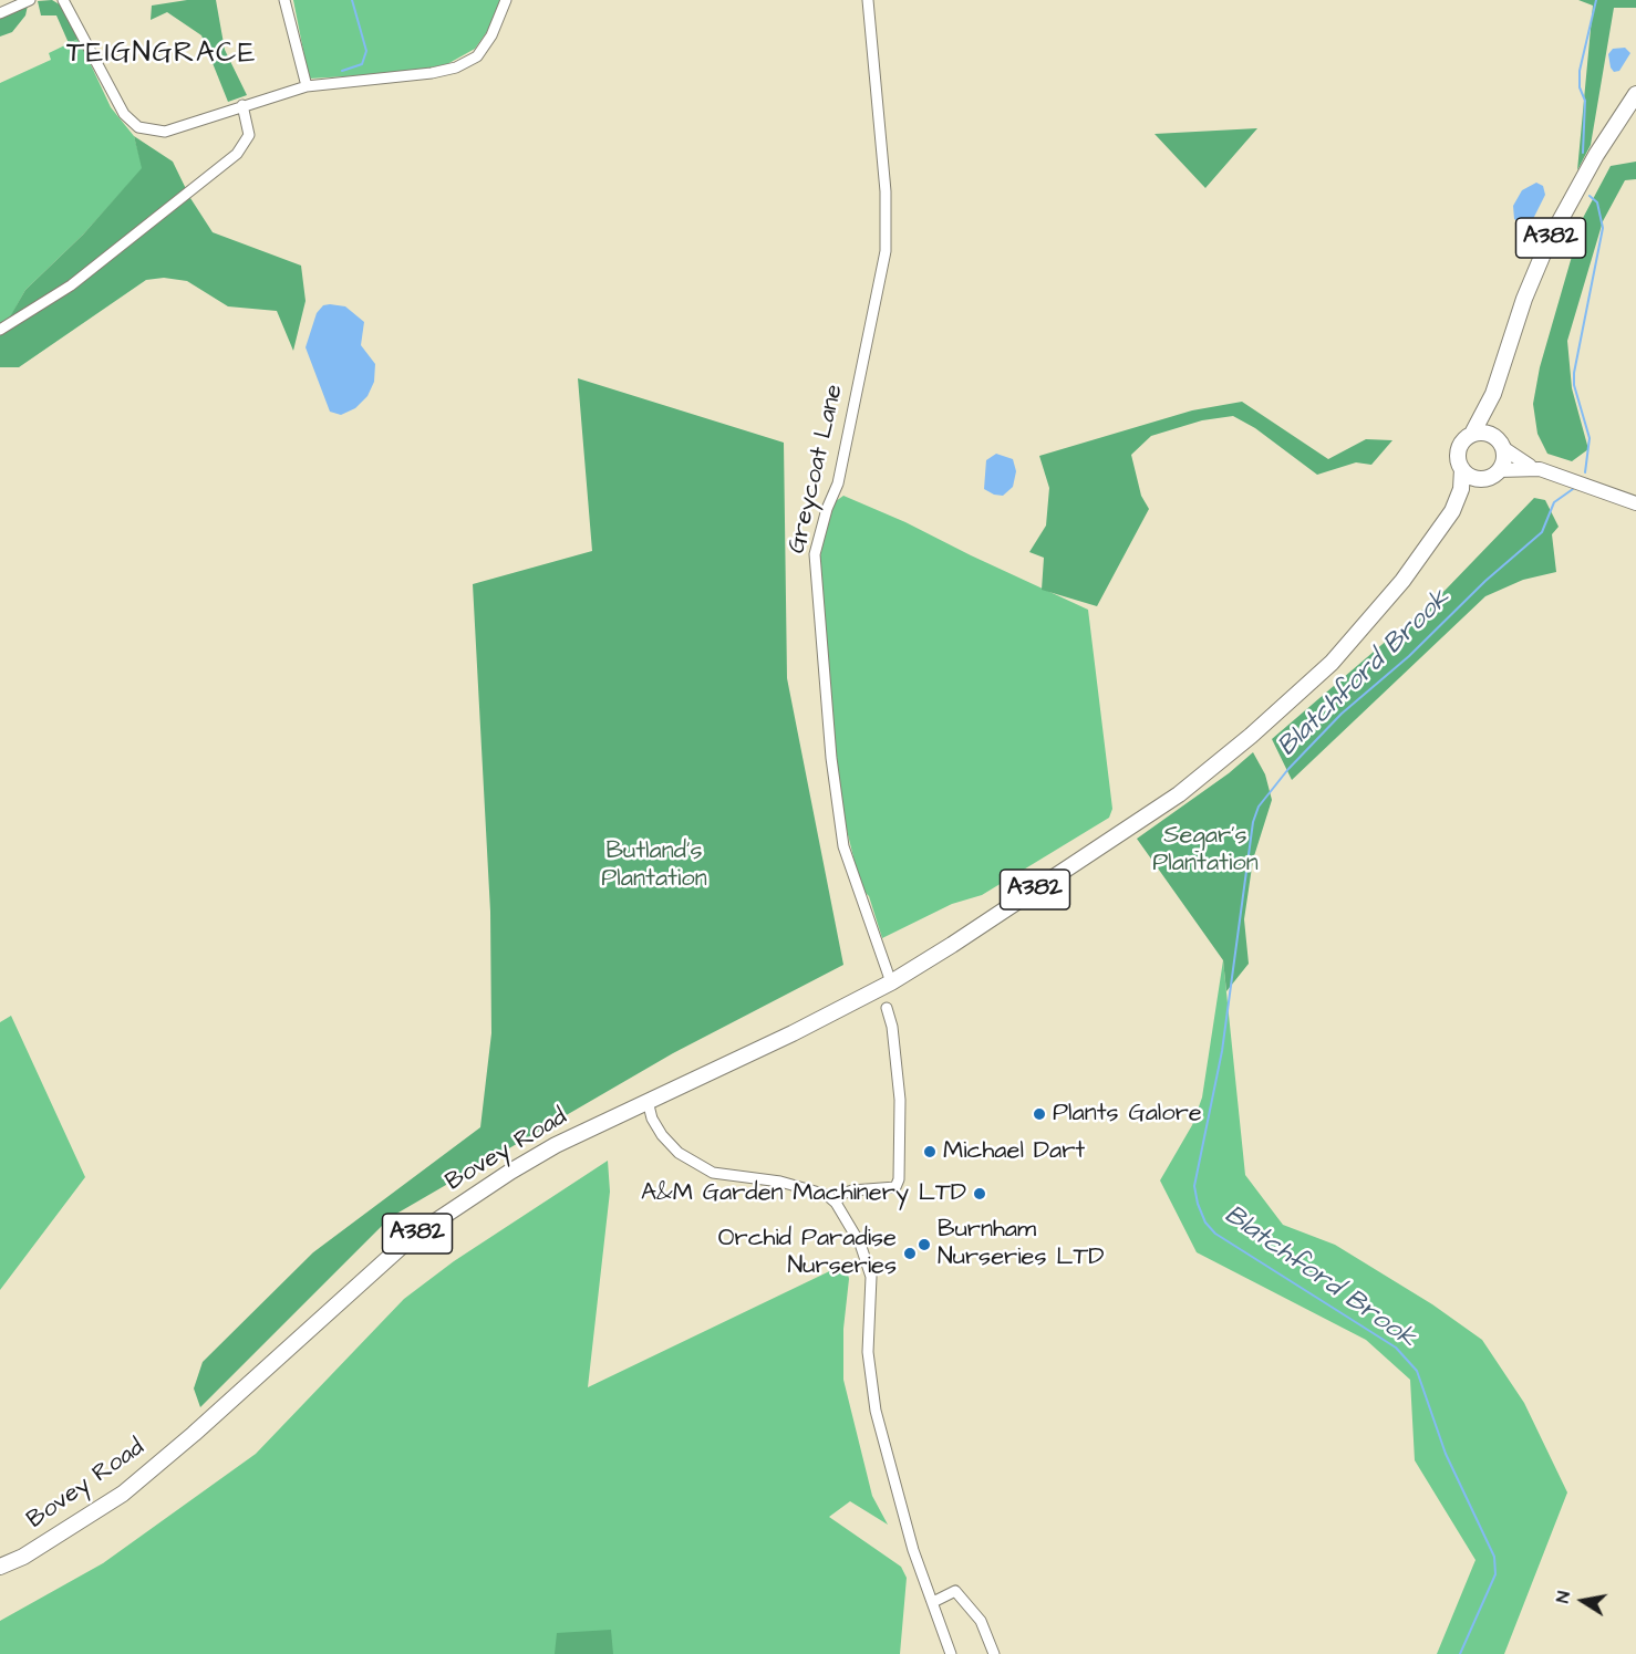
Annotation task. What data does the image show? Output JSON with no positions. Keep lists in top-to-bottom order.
{
  "streets": {
    "main road": ["A382", "Bovey Road"],
    "street": ["Greycoat Lane"]
  },
  "crossings": [
    ["A382", "Greycoat Lane"],
    ["A382", "Bovey Road"],
    ["Greycoat Lane", "Bovey Road"]
  ],
  "districts": ["TEIGNGRACE"],
  "water": ["Blatchford Brook"],
  "parks": ["Segar's Plantation", "Butland's Plantation"],
  "places": [
    "Plants Galore",
    "Michael Dart",
    "A&M Garden Machinery LTD",
    "Burnham Nurseries LTD",
    "Orchid Paradise Nurseries"
  ],
  "north": "left"
}
